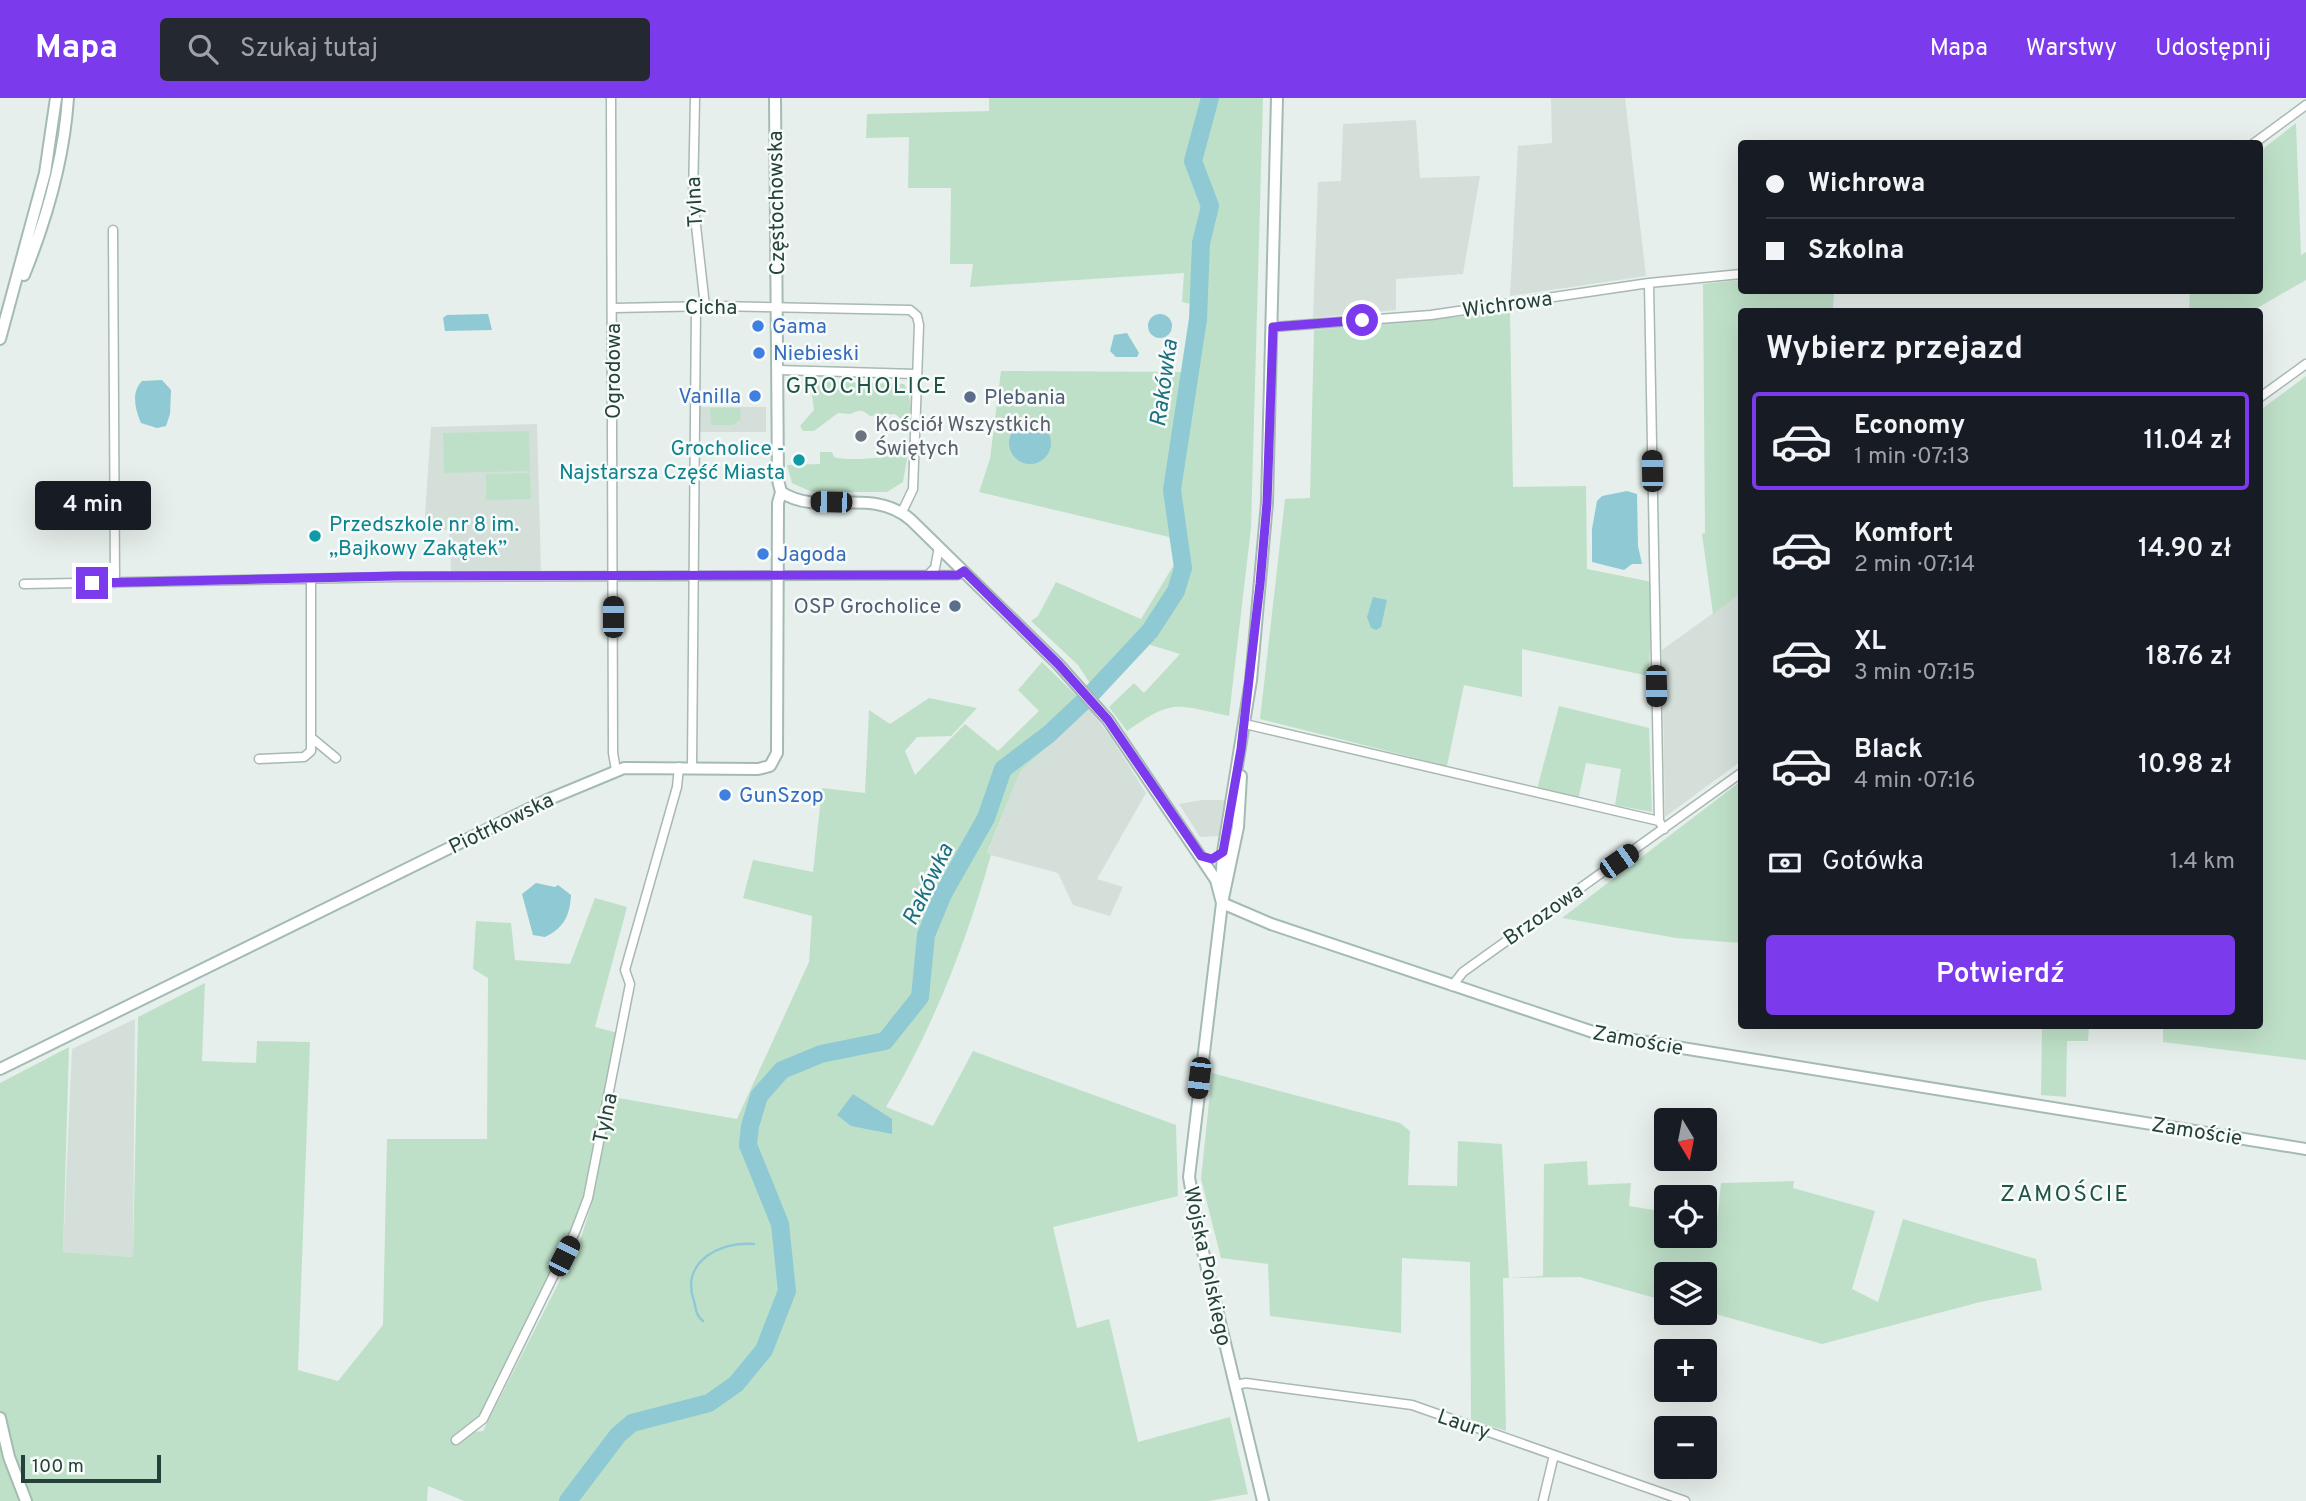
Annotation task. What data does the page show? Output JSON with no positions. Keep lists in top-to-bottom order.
{
  "streets": {
    "street": [
      "Tylna",
      "Częstochowska",
      "Wichrowa",
      "Cicha",
      "Ogrodowa",
      "Piotrkowska",
      "Brzozowa",
      "Zamoście",
      "Wojska Polskiego",
      "Laury"
    ]
  },
  "crossings": [
    ["Tylna", "Cicha"],
    ["Tylna", "Piotrkowska"],
    ["Częstochowska", "Cicha"],
    ["Częstochowska", "Piotrkowska"],
    ["Cicha", "Ogrodowa"],
    ["Ogrodowa", "Piotrkowska"],
    ["Brzozowa", "Zamoście"],
    ["Zamoście", "Wojska Polskiego"],
    ["Wojska Polskiego", "Laury"]
  ],
  "districts": ["GROCHOLICE", "ZAMOŚCIE"],
  "water": ["Rakówka"],
  "places": [
    "Gama",
    "Niebieski",
    "Vanilla",
    "Plebania",
    "Kościół Wszystkich Świętych",
    "Grocholice - Najstarsza Część Miasta",
    "Przedszkole nr 8 im. „Bajkowy Zakątek”",
    "Jagoda",
    "OSP Grocholice",
    "GunSzop"
  ],
  "scale_bar": "100 m",
  "north": "bottom",
  "page": {
    "header": "Mapa",
    "search": "Szukaj tutaj",
    "nav": ["Mapa", "Warstwy", "Udostępnij"],
    "banner": ["Wichrowa", "Szkolna"],
    "heading": "Wybierz przejazd",
    "list": [
      {
        "name": "Economy",
        "note": "1 min · 07:13",
        "value": "11.04 zł"
      },
      {
        "name": "Komfort",
        "note": "2 min · 07:14",
        "value": "14.90 zł"
      },
      {
        "name": "XL",
        "note": "3 min · 07:15",
        "value": "18.76 zł"
      },
      {
        "name": "Black",
        "note": "4 min · 07:16",
        "value": "10.98 zł"
      }
    ],
    "bubble": "4 min",
    "pay": ["Gotówka", "1.4 km"],
    "buttons": "Potwierdź",
    "map_buttons": ["+", "−"],
    "scale": "100 m"
  }
}
